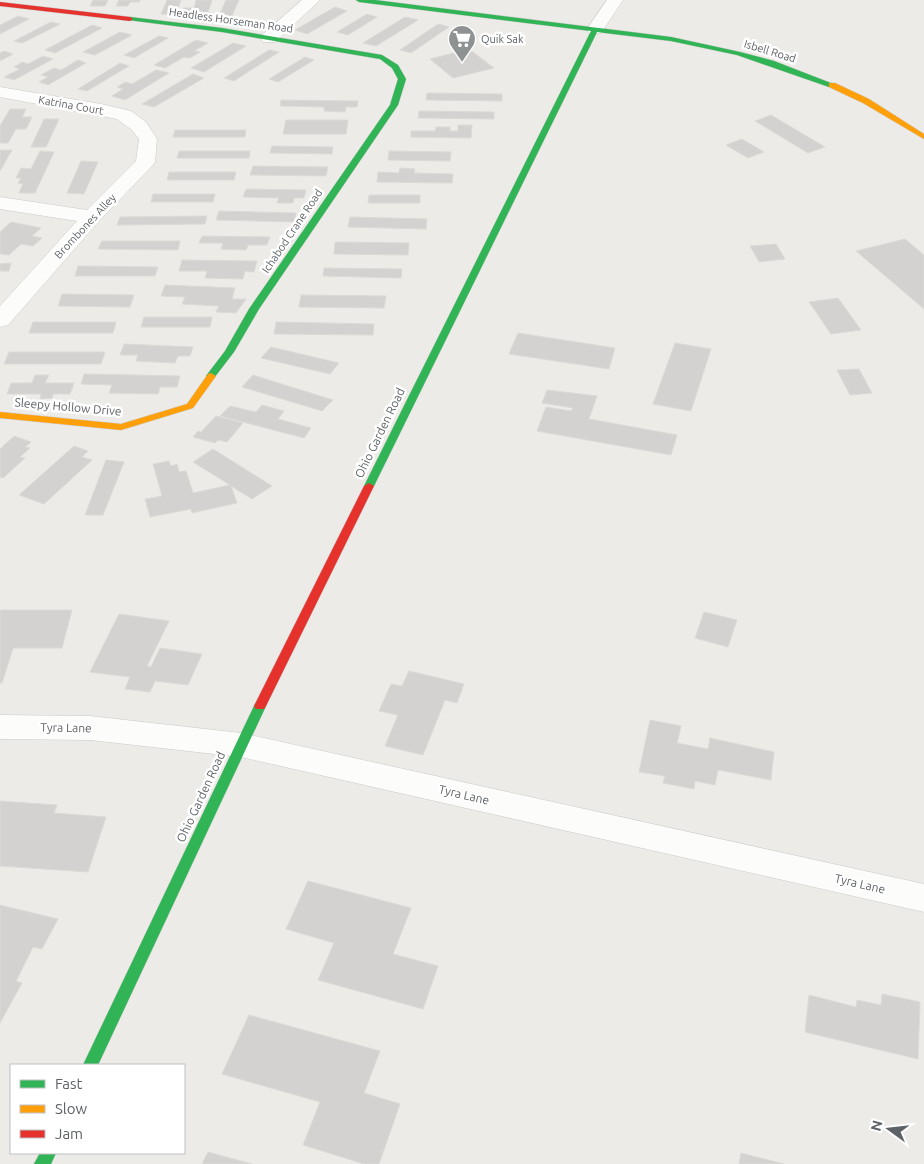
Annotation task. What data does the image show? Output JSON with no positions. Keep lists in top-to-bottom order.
{
  "streets": {
    "street": [
      "Headless Horseman Road",
      "Isbell Road",
      "Katrina Court",
      "Brombones Alley",
      "Ichabod Crane Road",
      "Sleepy Hollow Drive",
      "Ohio Garden Road",
      "Tyra Lane"
    ]
  },
  "crossings": [
    ["Headless Horseman Road", "Ichabod Crane Road"],
    ["Isbell Road", "Ohio Garden Road"],
    ["Katrina Court", "Brombones Alley"],
    ["Ichabod Crane Road", "Sleepy Hollow Drive"],
    ["Ohio Garden Road", "Tyra Lane"]
  ],
  "places": {
    "supermarket": ["Quik Sak"]
  },
  "legend": ["Fast", "Slow", "Jam"],
  "north": "left"
}
